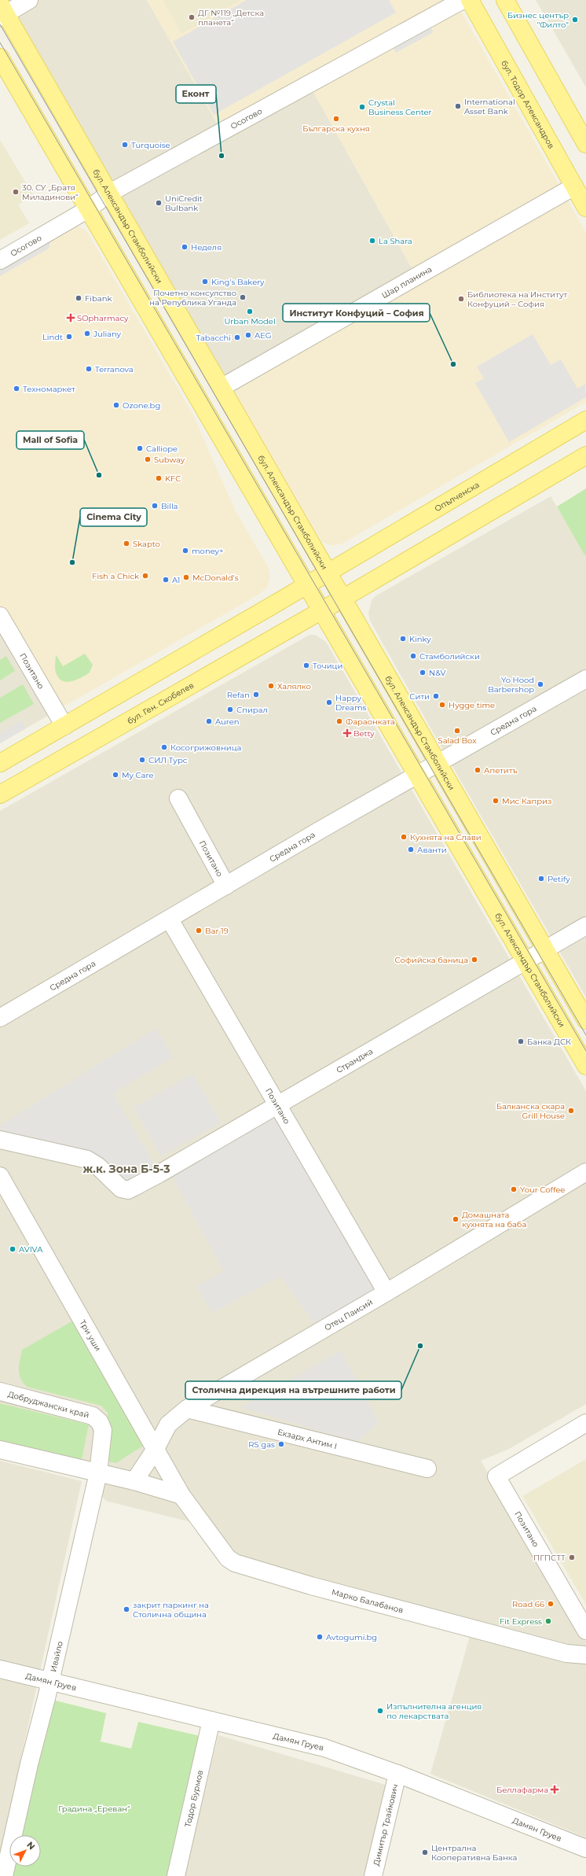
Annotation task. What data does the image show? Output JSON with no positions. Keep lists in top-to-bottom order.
{
  "streets": {
    "main road": [
      "бул. Тодор Александров",
      "бул. Александър Стамболийски",
      "Опълченска",
      "бул. Ген. Скобелев"
    ],
    "street": [
      "Осогово",
      "Шар планина",
      "Позитано",
      "Средна гора",
      "Странджа",
      "Отец Паисий",
      "Три уши",
      "Добруджански край",
      "Екзарх Антим I",
      "Марко Балабанов",
      "Ивайло",
      "Дамян Груев",
      "Тодор Бурмов",
      "Димитър Трайкович"
    ]
  },
  "crossings": [
    ["бул. Тодор Александров", "Шар планина"],
    ["Осогово", "бул. Александър Стамболийски"],
    ["бул. Александър Стамболийски", "Шар планина"],
    ["бул. Александър Стамболийски", "Опълченска"],
    ["бул. Александър Стамболийски", "бул. Ген. Скобелев"],
    ["бул. Александър Стамболийски", "Средна гора"],
    ["бул. Александър Стамболийски", "Странджа"],
    ["Позитано", "Средна гора"],
    ["Позитано", "Странджа"],
    ["Позитано", "Отец Паисий"],
    ["Отец Паисий", "Три уши"],
    ["Отец Паисий", "Екзарх Антим I"],
    ["Три уши", "Марко Балабанов"],
    ["Добруджански край", "Ивайло"],
    ["Ивайло", "Дамян Груев"],
    ["Дамян Груев", "Тодор Бурмов"],
    ["Дамян Груев", "Димитър Трайкович"]
  ],
  "districts": ["ж.к. Зона Б-5-3"],
  "parks": ["Градина „Ереван“"],
  "places": {
    "other": [
      "ДГ №119 „Детска планета“",
      "Бизнес център \"Филто\"",
      "International Asset Bank",
      "Crystal Business Center",
      "Българска кухня",
      "Turquoise",
      "Еконт",
      "30. СУ „Братя Миладинови“",
      "UniCredit Bulbank",
      "La Shara",
      "Неделя",
      "King's Bakery",
      "Почетно консулство на Република Уганда",
      "Fibank",
      "Библиотека на Институт Конфуций – София",
      "Urban Model",
      "Juliany",
      "AEG",
      "Lindt",
      "Tabacchi",
      "Институт Конфуций – София",
      "Terranova",
      "Техномаркет",
      "Ozone.bg",
      "Calliope",
      "Subway",
      "Mall of Sofia",
      "KFC",
      "Billa",
      "Skapto",
      "money+",
      "Cinema City",
      "Fish a Chick",
      "McDonald's",
      "A1",
      "Kinky",
      "Стамболийски",
      "Точици",
      "N&V",
      "Yo Hood Barbershop",
      "Халялко",
      "Refan",
      "Сити",
      "Happy Dreams",
      "Hygge time",
      "Спирал",
      "Auren",
      "Фараонката",
      "Salad Box",
      "Косогрижовница",
      "СИЛ Турс",
      "Апетитъ",
      "My Care",
      "Мис Каприз",
      "Кухнята на Слави",
      "Аванти",
      "Petify",
      "Bar 19",
      "Софийска баница",
      "Банка ДСК",
      "Балканска скара Grill House",
      "Your Coffee",
      "Домашната кухнята на баба",
      "AVIVA",
      "Столична дирекция на вътрешните работи",
      "RS gas",
      "ПГПСТТ",
      "Road 66",
      "закрит паркинг на Столична община",
      "Fit Express",
      "Avtogumi.bg",
      "Изпълнителна агенция по лекарствата",
      "Централна Кооперативна Банка"
    ],
    "health": ["SOpharmacy", "Betty", "Беллафарма"]
  },
  "north": "top right"
}
